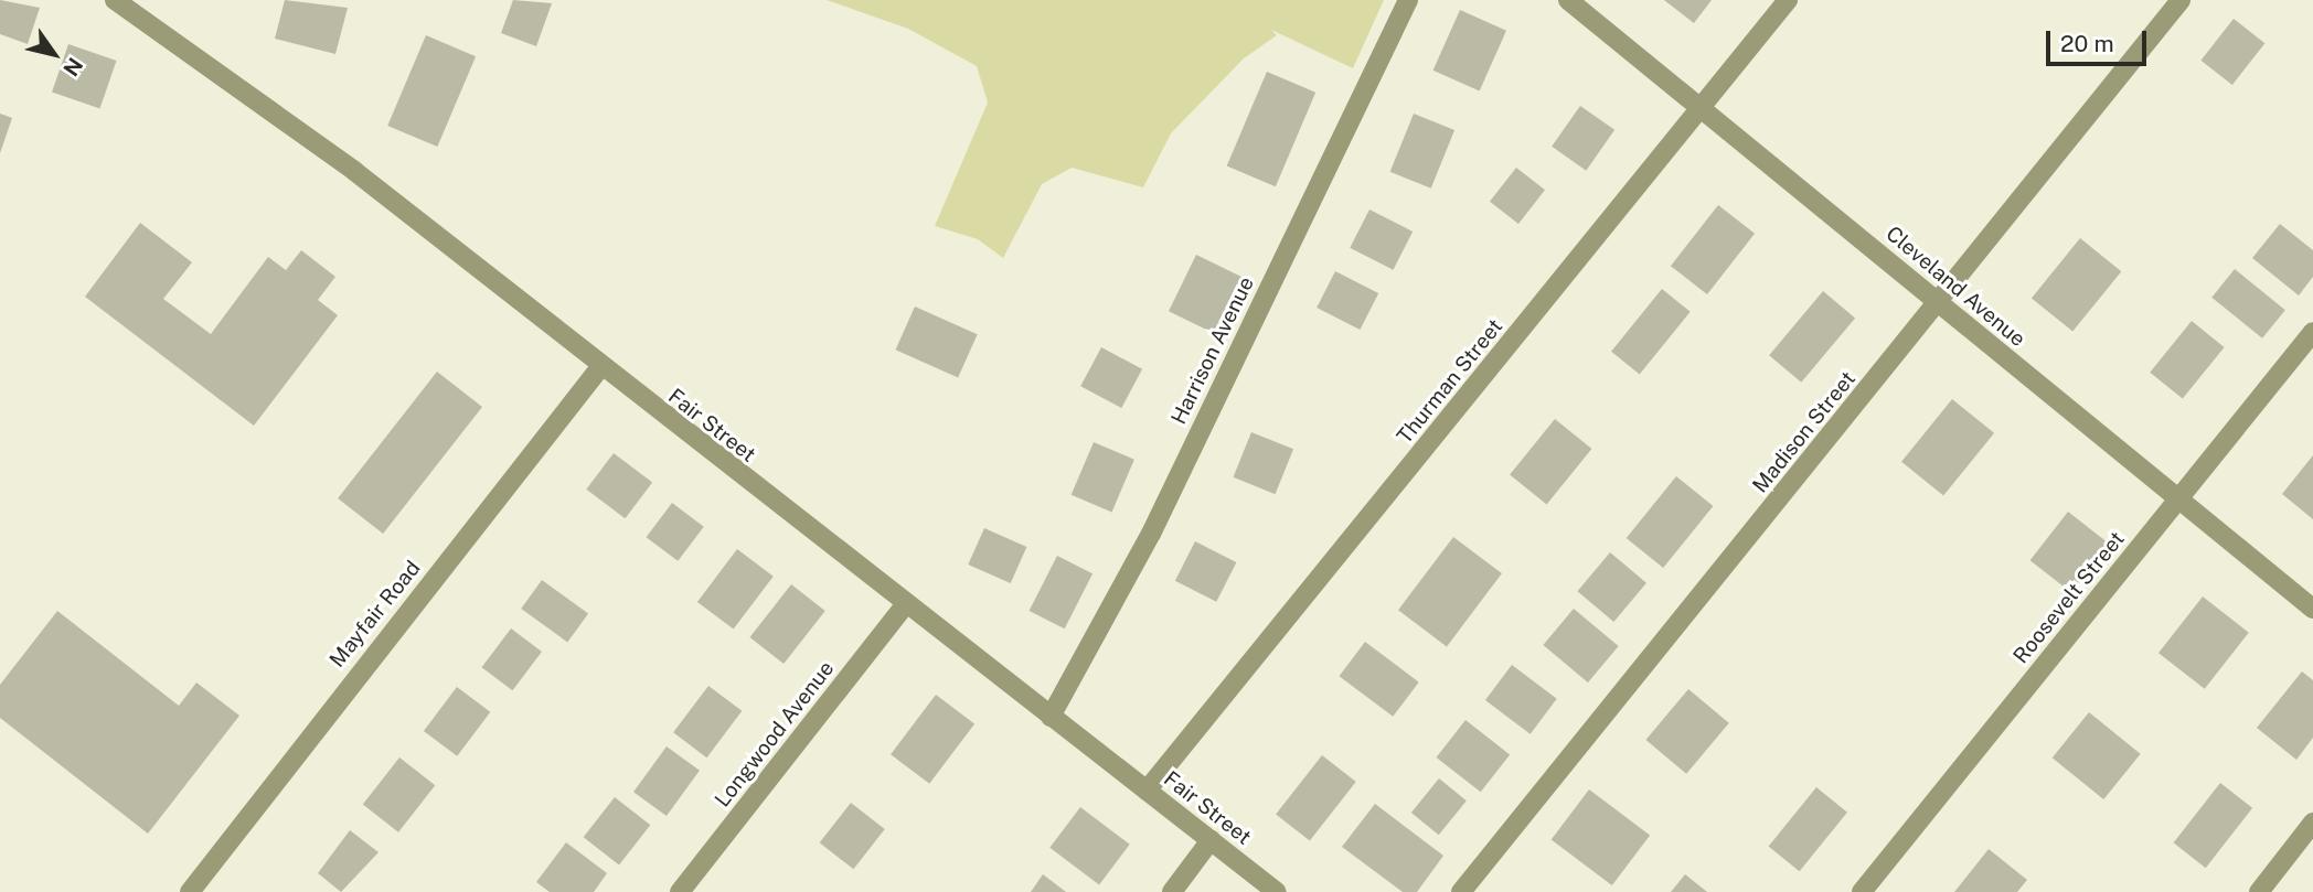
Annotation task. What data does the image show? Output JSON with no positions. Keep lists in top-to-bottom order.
{
  "streets": {
    "street": [
      "Cleveland Avenue",
      "Harrison Avenue",
      "Thurman Street",
      "Fair Street",
      "Madison Street",
      "Roosevelt Street",
      "Mayfair Road",
      "Longwood Avenue"
    ]
  },
  "crossings": [
    ["Cleveland Avenue", "Thurman Street"],
    ["Cleveland Avenue", "Madison Street"],
    ["Cleveland Avenue", "Roosevelt Street"],
    ["Harrison Avenue", "Fair Street"],
    ["Thurman Street", "Fair Street"],
    ["Fair Street", "Mayfair Road"],
    ["Fair Street", "Longwood Avenue"]
  ],
  "scale_bar": "20 m",
  "north": "bottom right"
}
